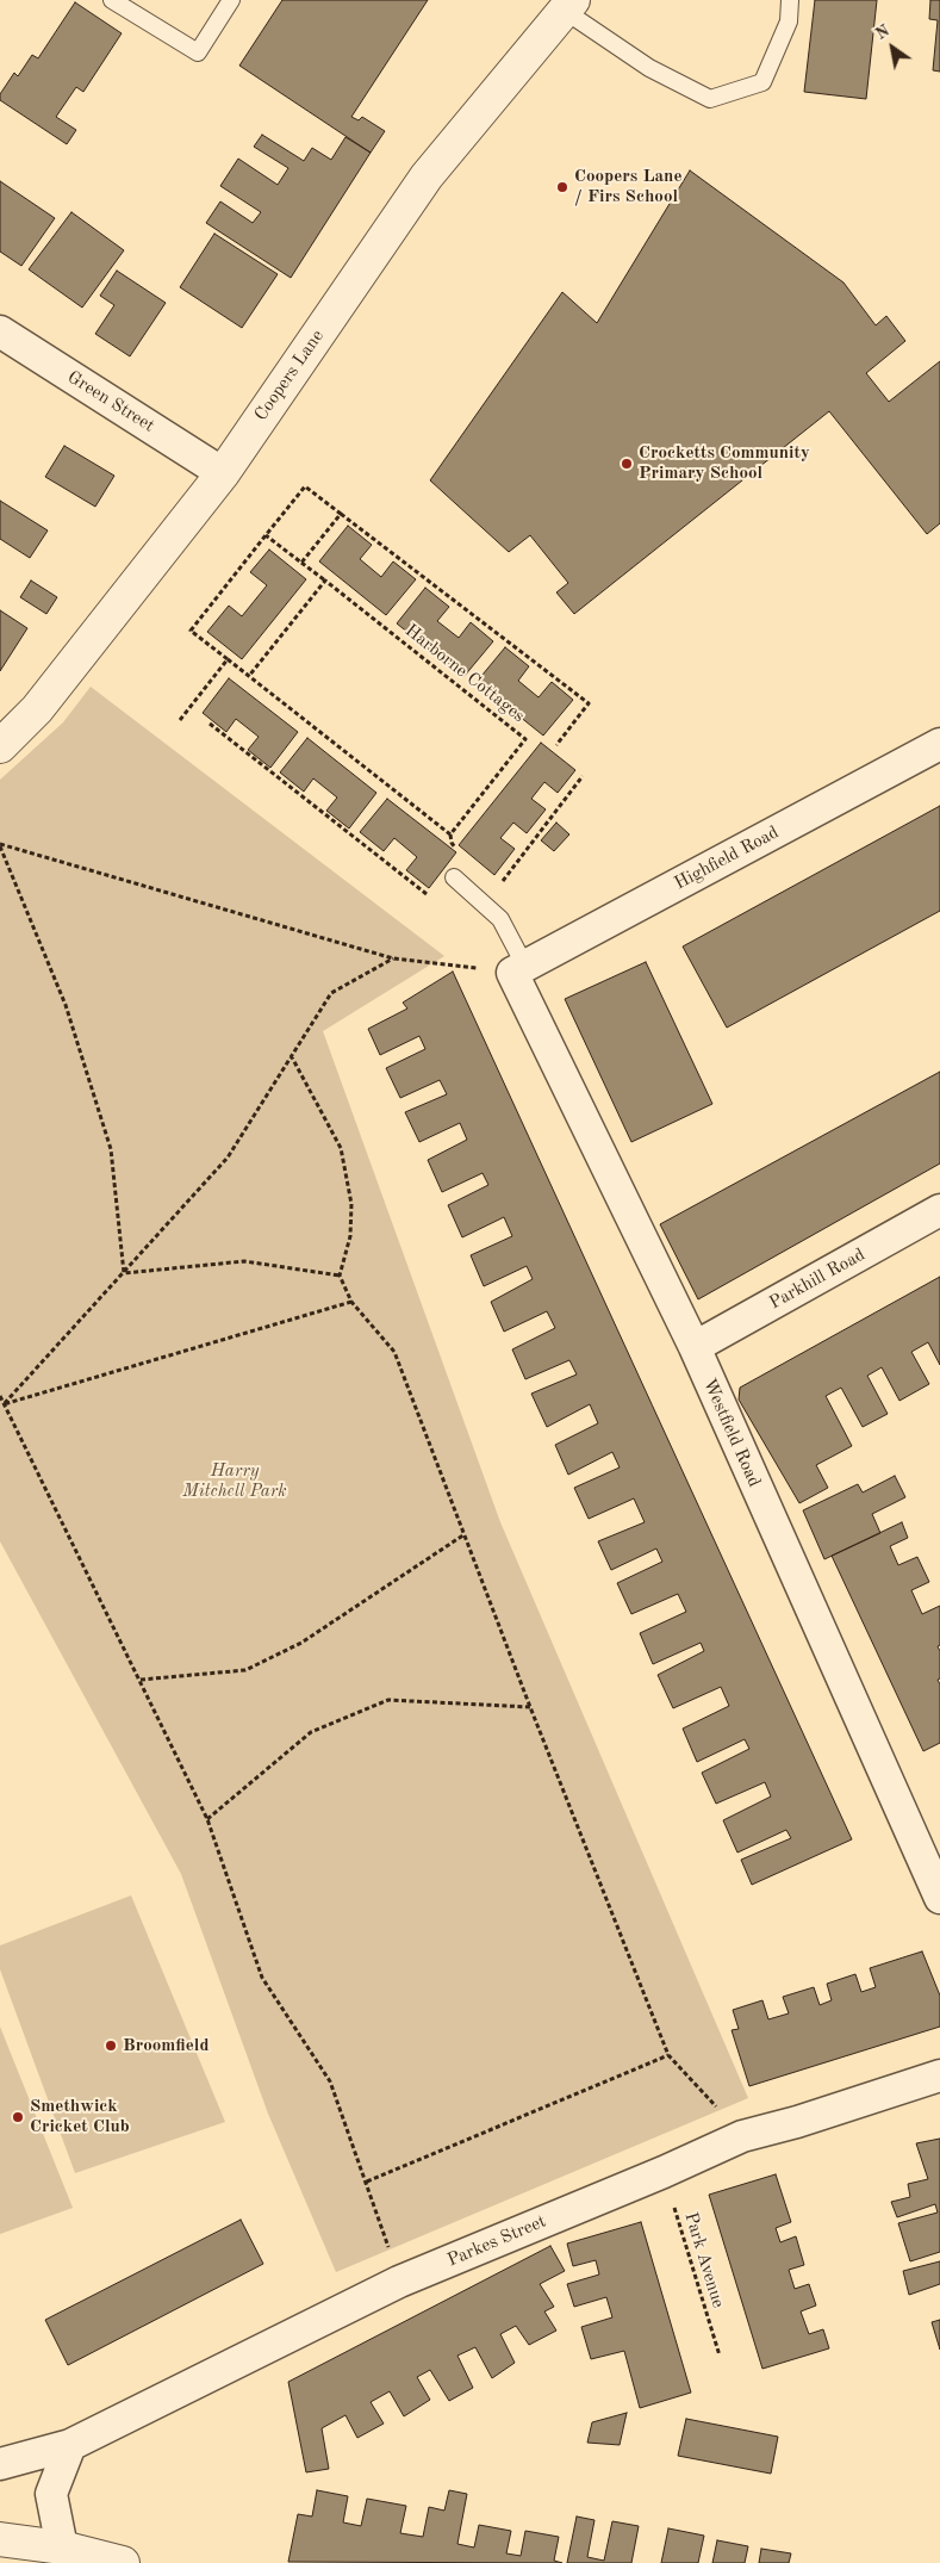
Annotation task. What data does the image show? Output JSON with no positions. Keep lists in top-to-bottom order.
{
  "streets": {
    "street": [
      "Coopers Lane",
      "Green Street",
      "Highfield Road",
      "Parkhill Road",
      "Westfield Road",
      "Parkes Street"
    ],
    "path": ["Harborne Cottages", "Park Avenue"]
  },
  "crossings": [
    ["Coopers Lane", "Green Street"],
    ["Highfield Road", "Westfield Road"],
    ["Parkhill Road", "Westfield Road"],
    ["Parkes Street", "Park Avenue"]
  ],
  "parks": ["Harry Mitchell Park"],
  "places": [
    "Coopers Lane / Firs School",
    "Crocketts Community Primary School",
    "Broomfield",
    "Smethwick Cricket Club"
  ],
  "north": "top left"
}
